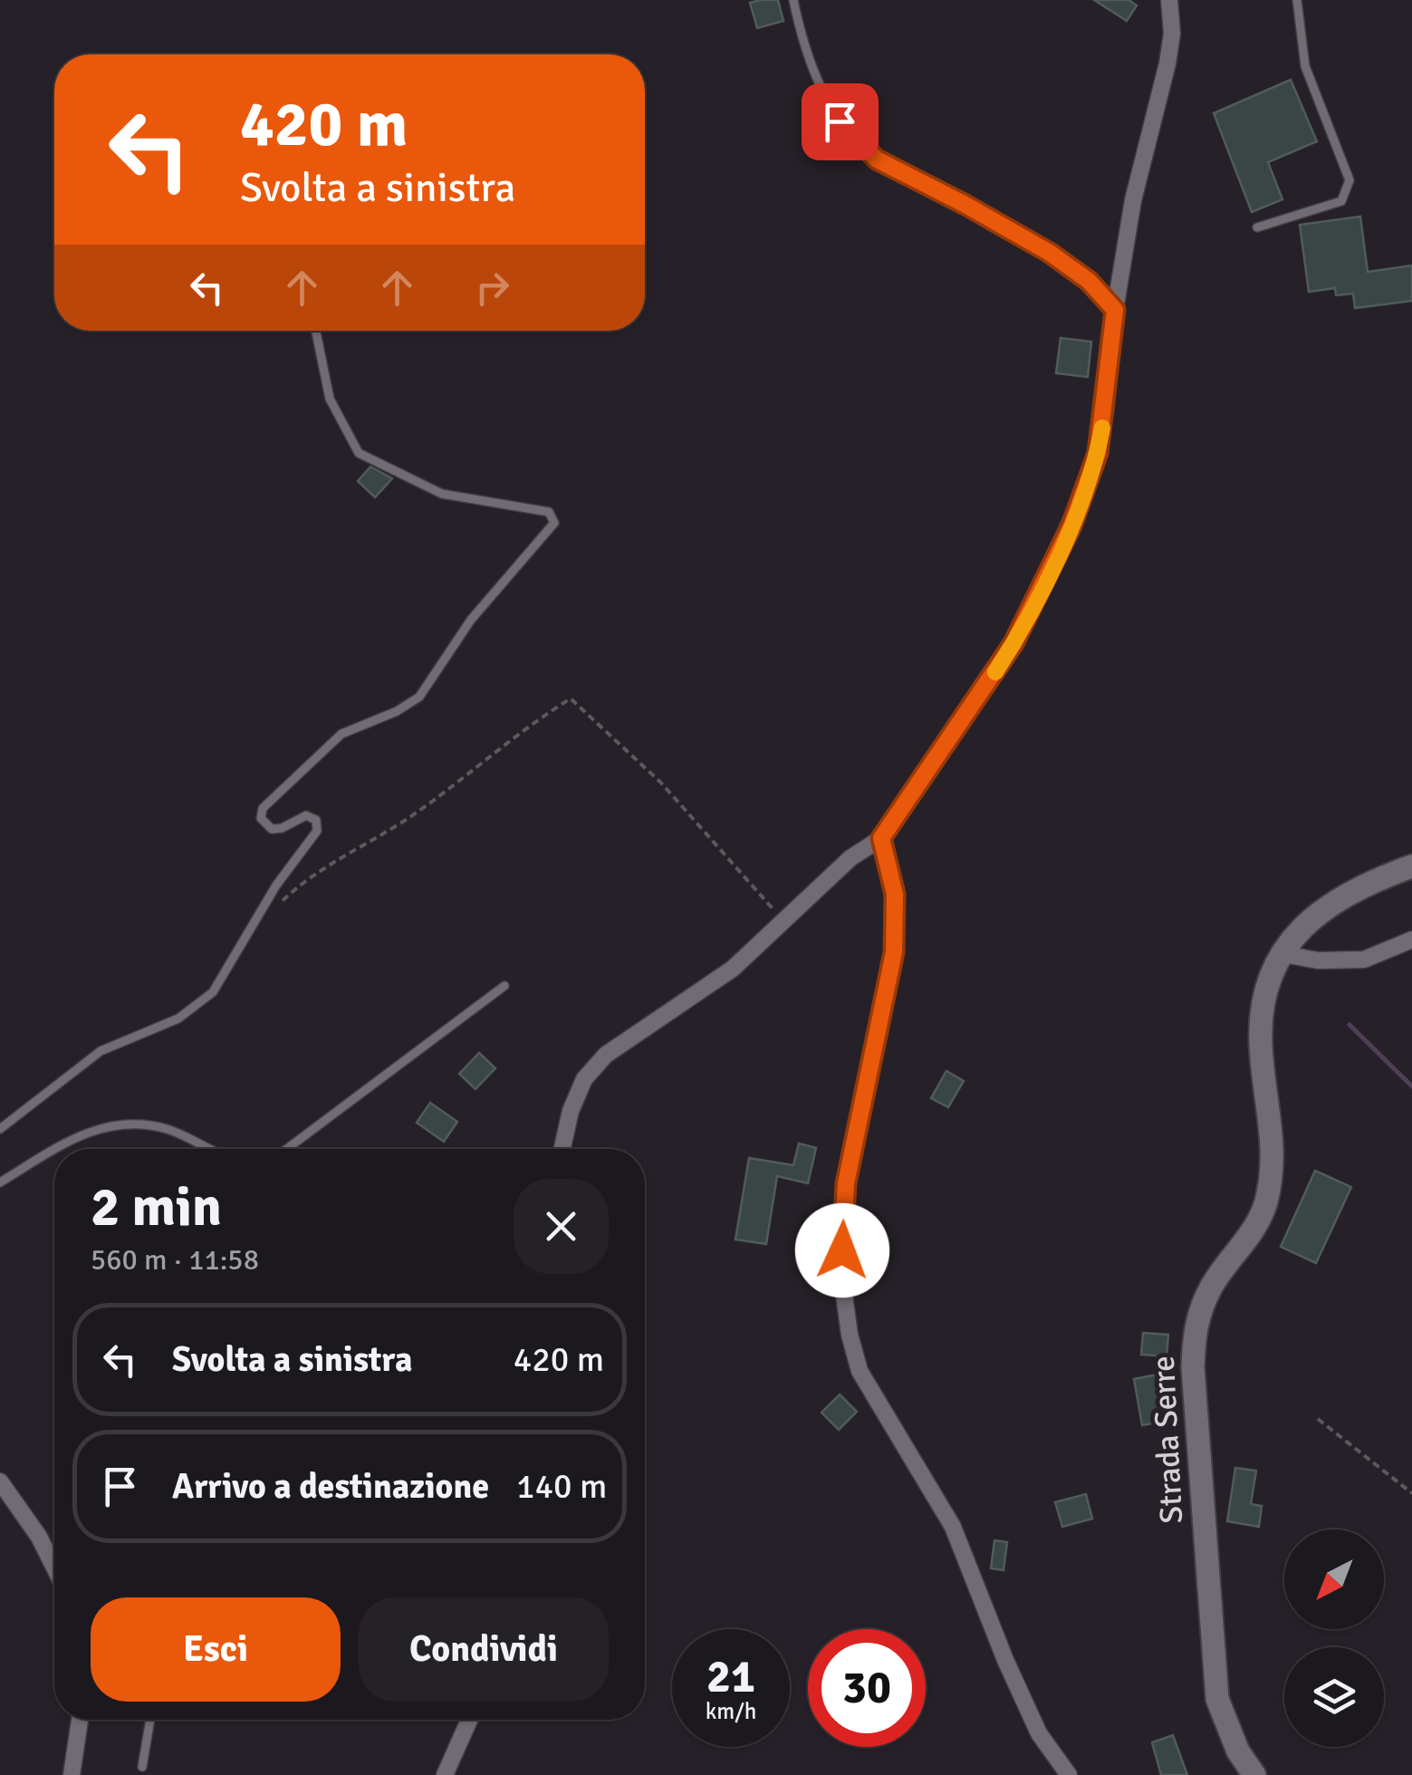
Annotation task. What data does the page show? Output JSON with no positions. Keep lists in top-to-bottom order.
{
  "streets": {
    "main road": ["Strada Serre"]
  },
  "north": "bottom left",
  "page": {
    "turn": ["420 m", "Svolta a sinistra"],
    "heading": ["2 min", "560 m · 11:58"],
    "list": [
      {
        "name": "Svolta a sinistra",
        "value": "420 m"
      },
      {
        "name": "Arrivo a destinazione",
        "value": "140 m"
      }
    ],
    "buttons": ["Esci", "Condividi"],
    "speed": "21 km/h",
    "limit": "30"
  }
}
